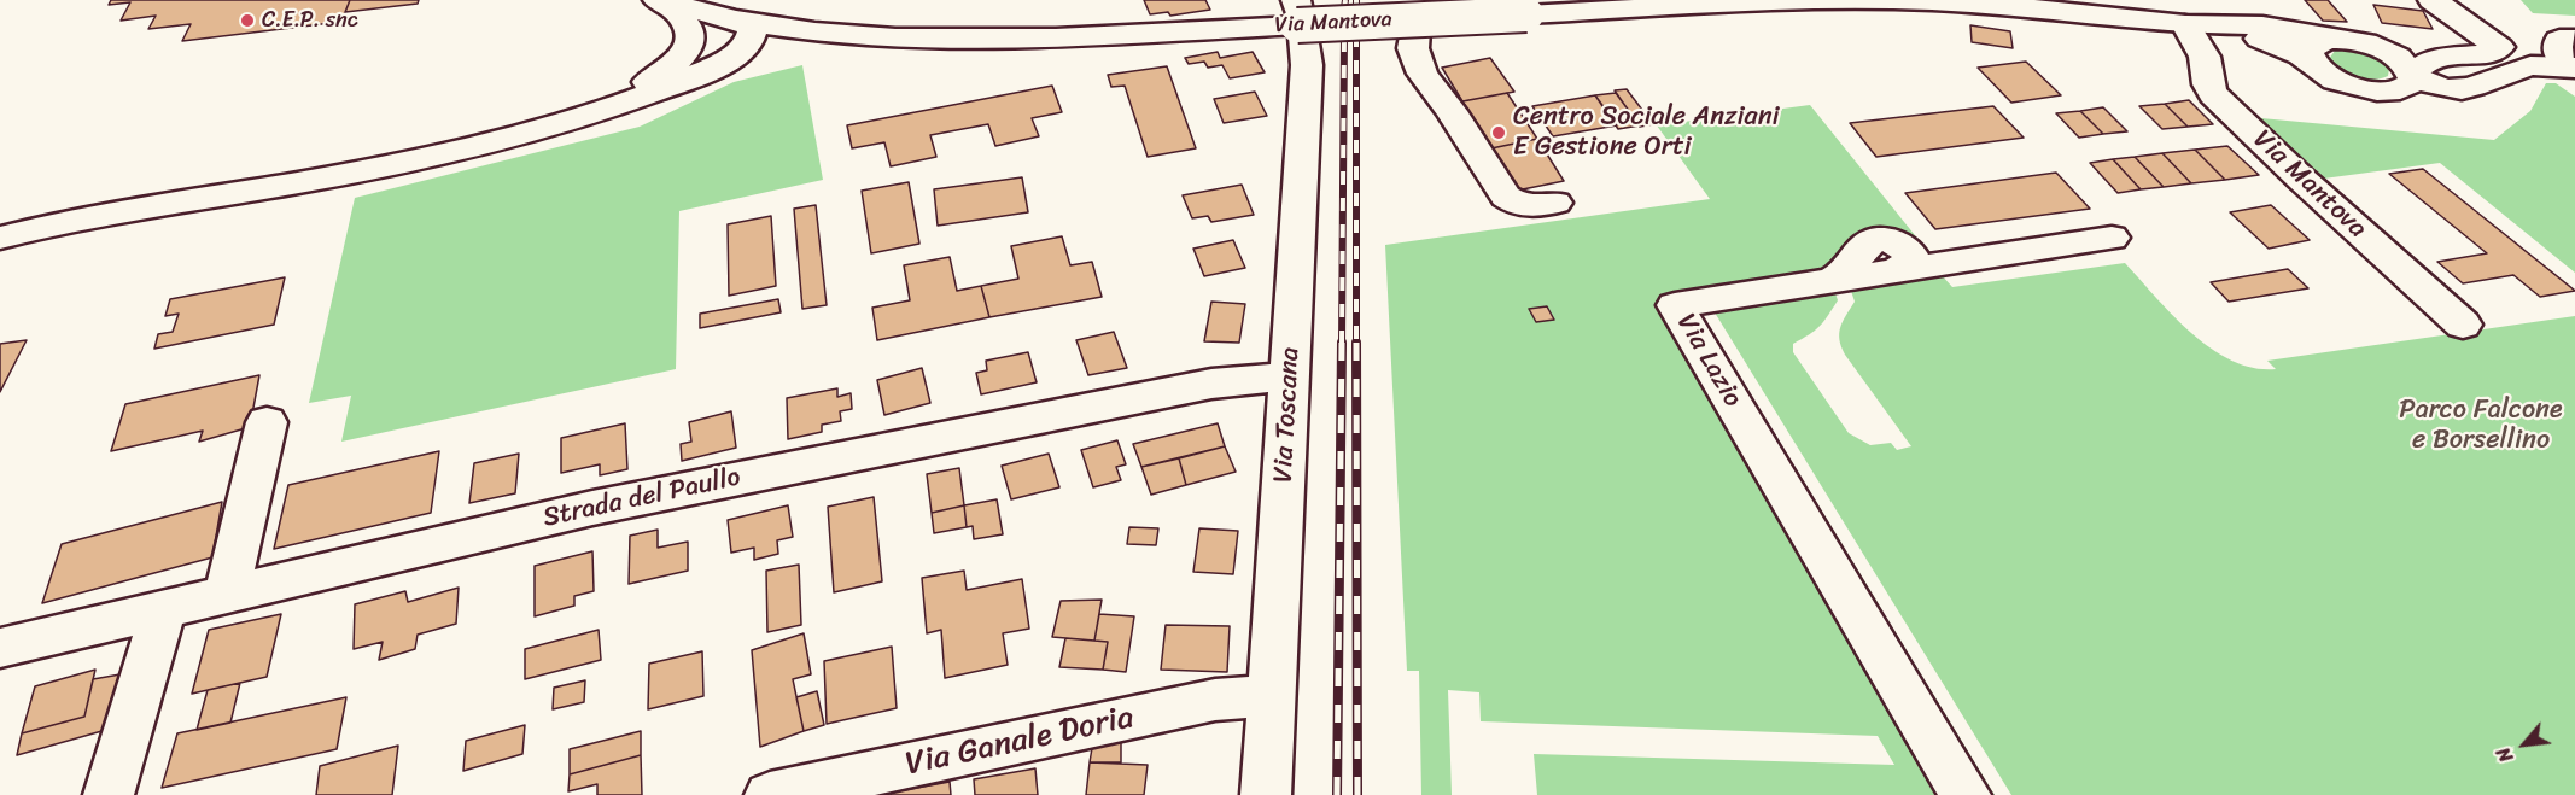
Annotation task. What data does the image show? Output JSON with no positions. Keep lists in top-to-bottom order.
{
  "streets": {
    "street": [
      "Via Mantova",
      "Via Lazio",
      "Via Toscana",
      "Strada del Paullo",
      "Via Ganale Doria"
    ]
  },
  "crossings": [
    ["Via Toscana", "Strada del Paullo"],
    ["Via Toscana", "Via Ganale Doria"]
  ],
  "parks": ["Parco Falcone e Borsellino"],
  "places": ["C.E.P. snc", "Centro Sociale Anziani E Gestione Orti"],
  "north": "bottom left"
}
